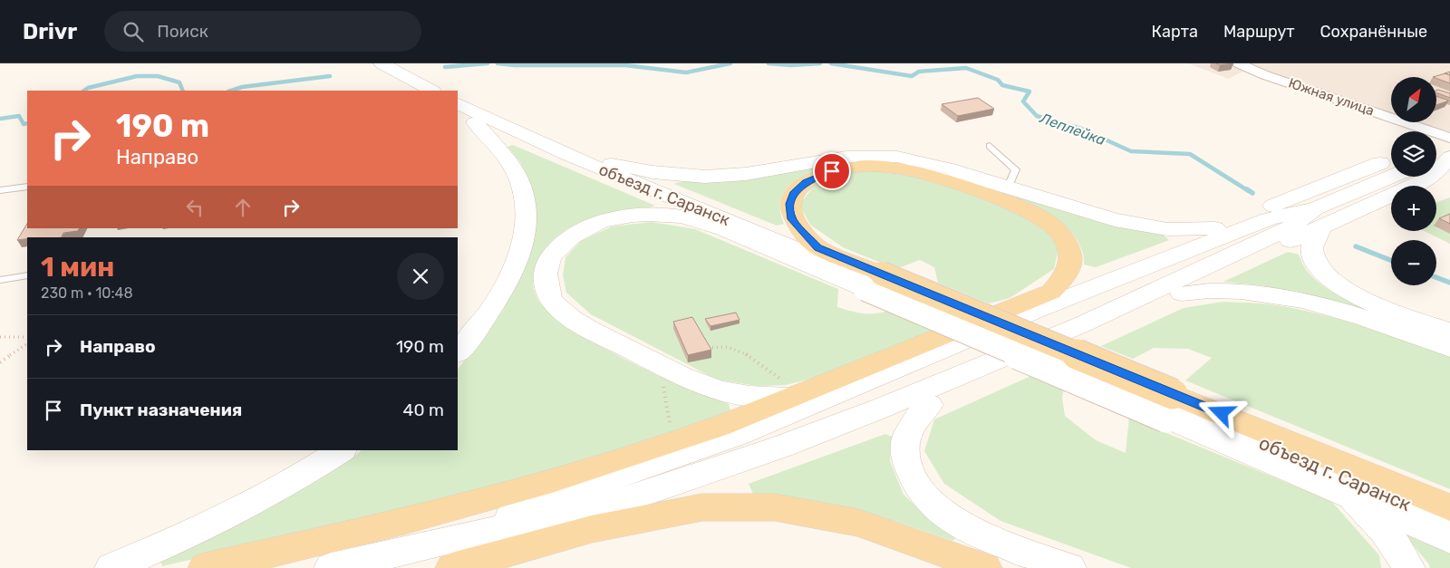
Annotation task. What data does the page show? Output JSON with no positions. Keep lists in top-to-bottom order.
{
  "streets": {
    "main road": ["объезд г. Саранск"],
    "street": ["Южная улица"]
  },
  "water": ["Леплейка"],
  "north": "top right",
  "page": {
    "header": "Drivr",
    "search": "Поиск",
    "nav": ["Карта", "Маршрут", "Сохранённые"],
    "map_buttons": ["+", "−"],
    "turn": ["190 m", "Направо"],
    "heading": ["1 мин", "230 m · 10:48"],
    "list": [
      {
        "name": "Направо",
        "value": "190 m"
      },
      {
        "name": "Пункт назначения",
        "value": "40 m"
      }
    ]
  }
}
